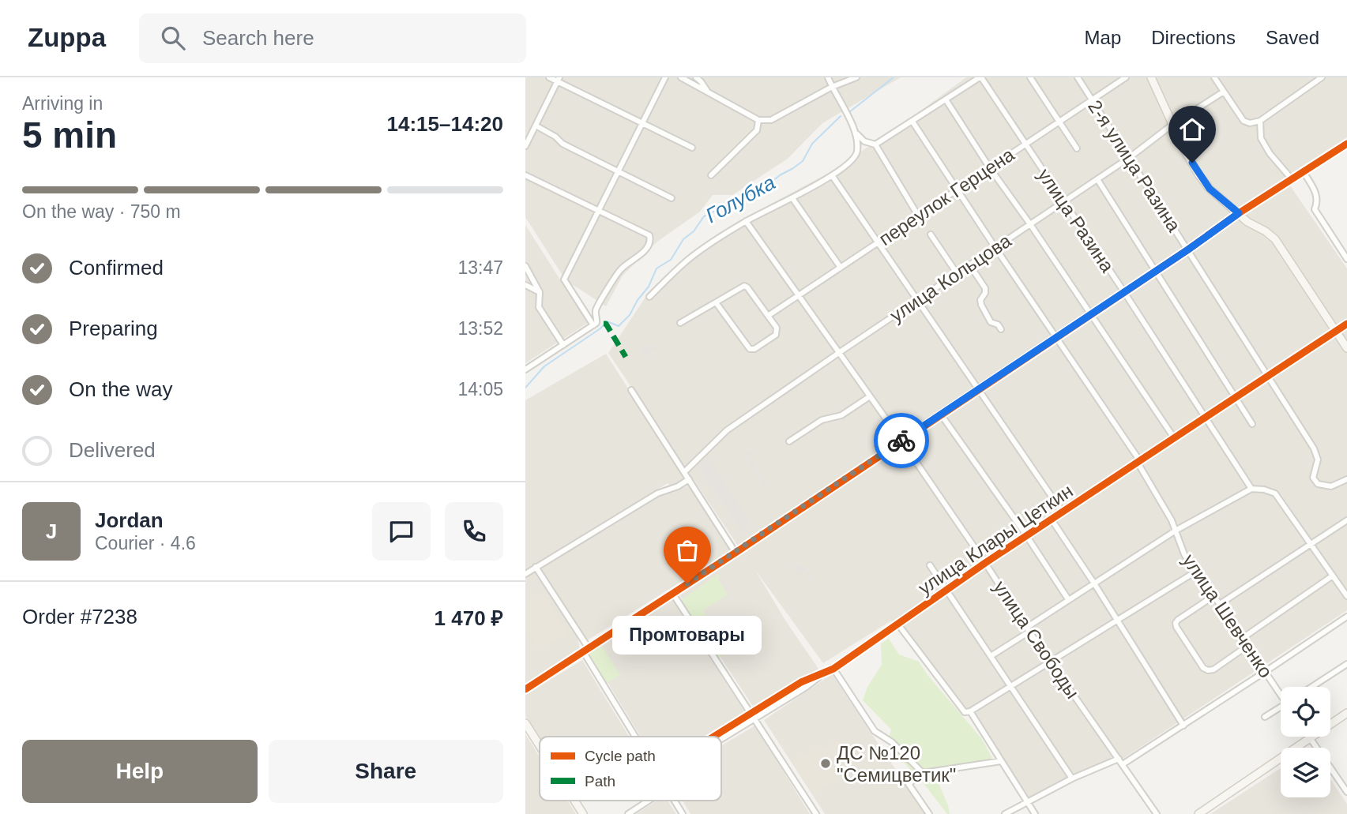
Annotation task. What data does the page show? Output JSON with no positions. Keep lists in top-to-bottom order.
{
  "streets": {
    "street": [
      "2-я улица Разина",
      "переулок Герцена",
      "улица Разина",
      "улица Кольцова",
      "улица Клары Цеткин",
      "улица Шевченко",
      "улица Свободы"
    ]
  },
  "crossings": [
    ["2-я улица Разина", "переулок Герцена"],
    ["2-я улица Разина", "улица Кольцова"],
    ["2-я улица Разина", "улица Клары Цеткин"],
    ["переулок Герцена", "улица Разина"],
    ["переулок Герцена", "улица Шевченко"],
    ["переулок Герцена", "улица Свободы"],
    ["улица Разина", "улица Кольцова"],
    ["улица Разина", "улица Клары Цеткин"],
    ["улица Кольцова", "улица Шевченко"],
    ["улица Кольцова", "улица Свободы"],
    ["улица Клары Цеткин", "улица Шевченко"],
    ["улица Клары Цеткин", "улица Свободы"]
  ],
  "water": ["Голубка"],
  "places": ["Промтовары", "ДС №120 \"Семицветик\""],
  "legend": ["Cycle path", "Path"],
  "page": {
    "header": "Zuppa",
    "search": "Search here",
    "nav": ["Map", "Directions", "Saved"],
    "heading": ["5 min", "Arriving in", "14:15–14:20"],
    "panel": [
      "Jordan",
      "Courier · 4.6",
      "Order #7238",
      "1 470 ₽"
    ],
    "bar": "On the way · 750 m",
    "list": [
      ["Confirmed", "13:47"],
      ["Preparing", "13:52"],
      ["On the way", "14:05"],
      "Delivered"
    ],
    "round": "J",
    "bubble": "Промтовары",
    "buttons": ["Help", "Share"]
  }
}
